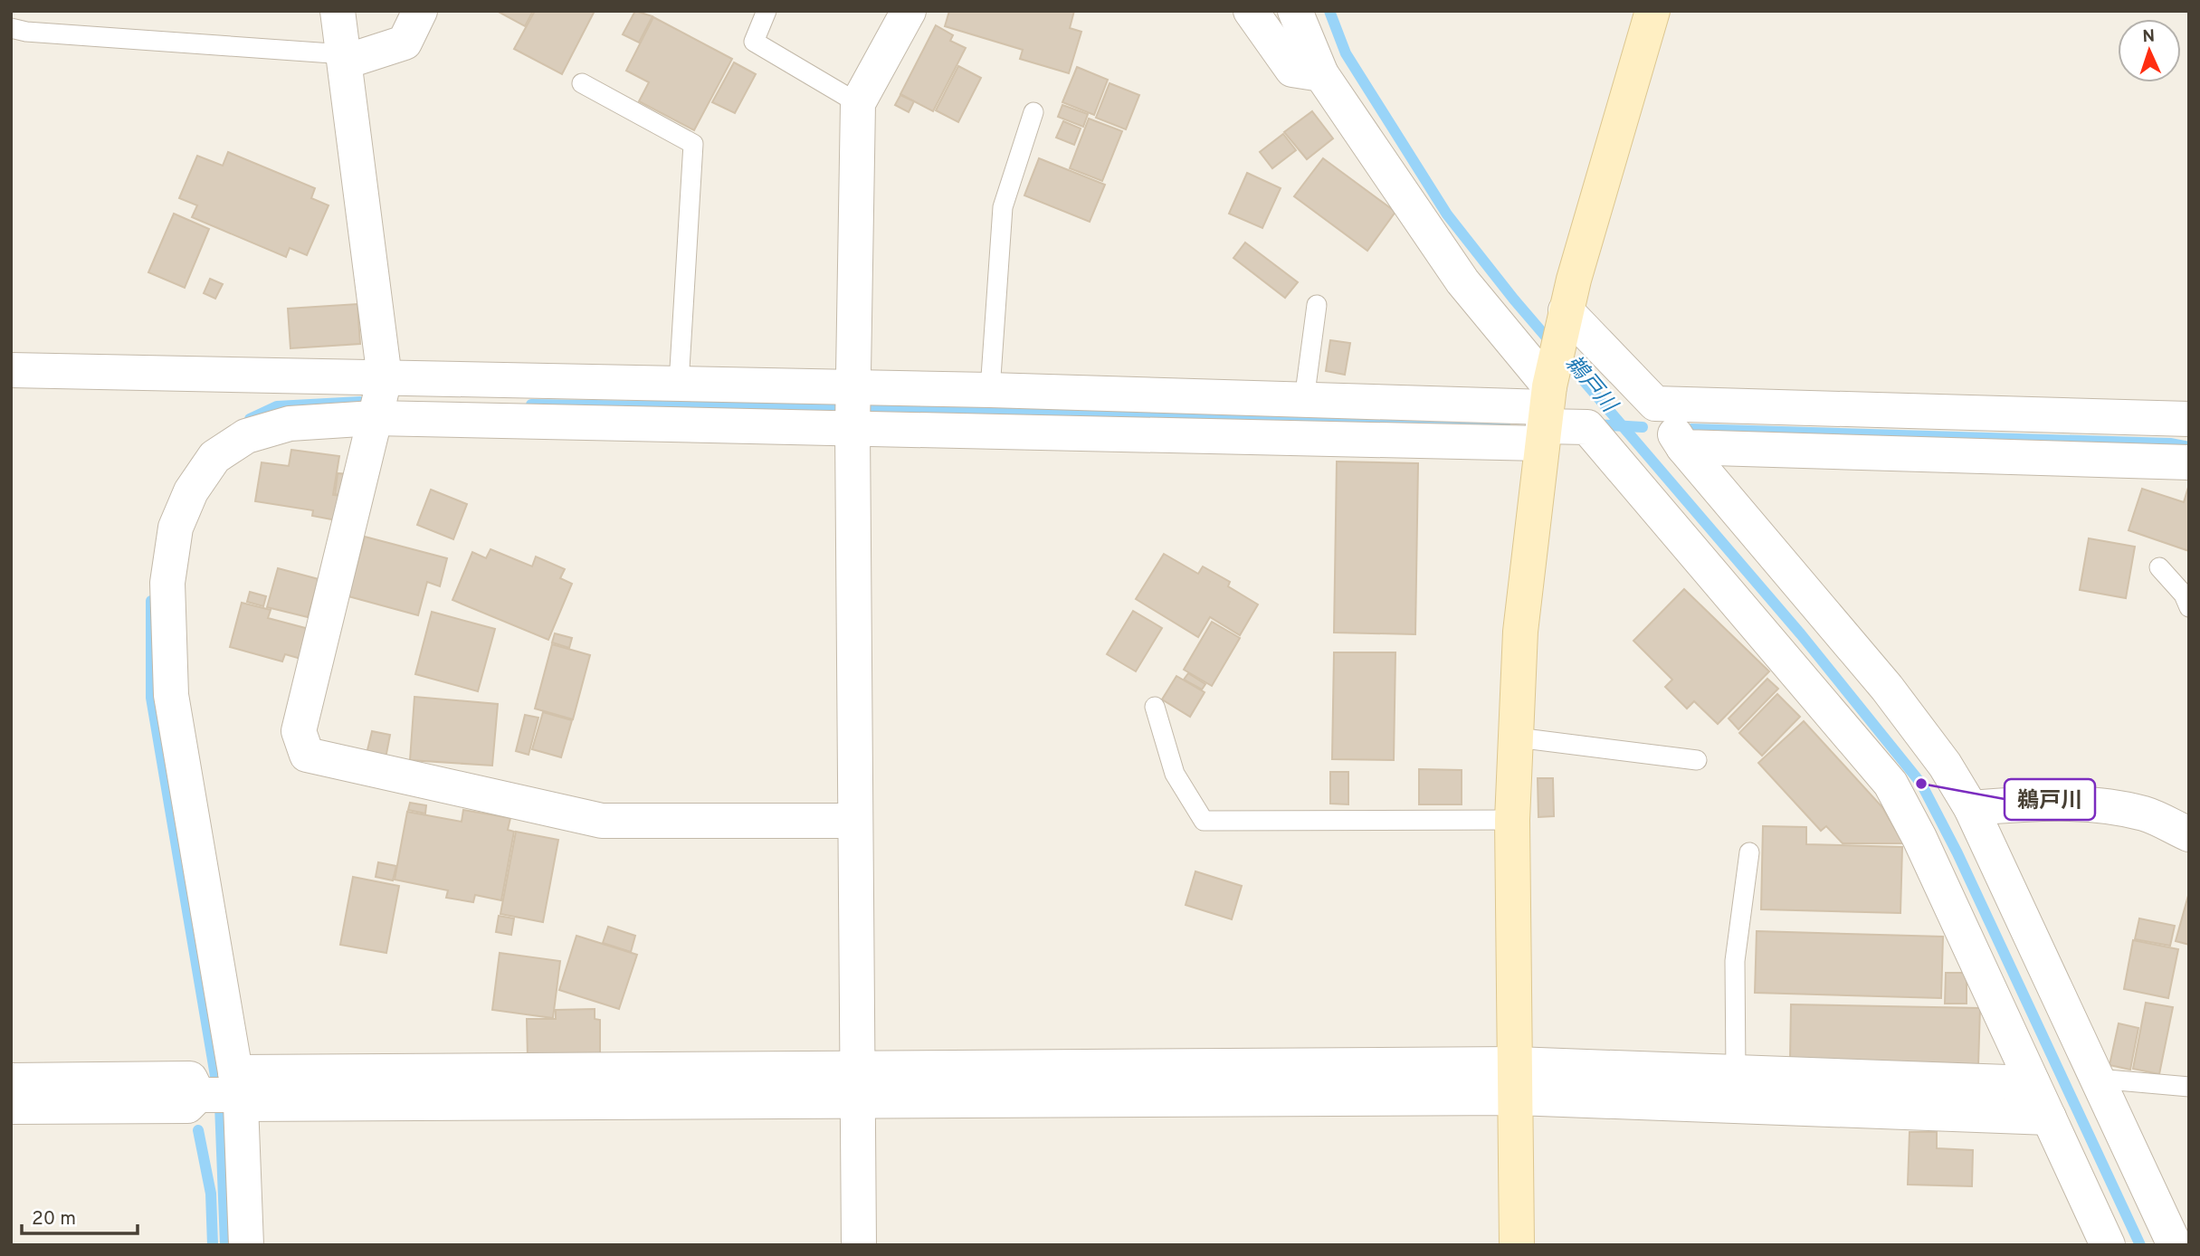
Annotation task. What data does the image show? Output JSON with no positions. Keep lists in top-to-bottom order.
{
  "water": ["鵜戸川"],
  "places": ["鵜戸川"],
  "scale_bar": "20 m",
  "north": "top"
}
